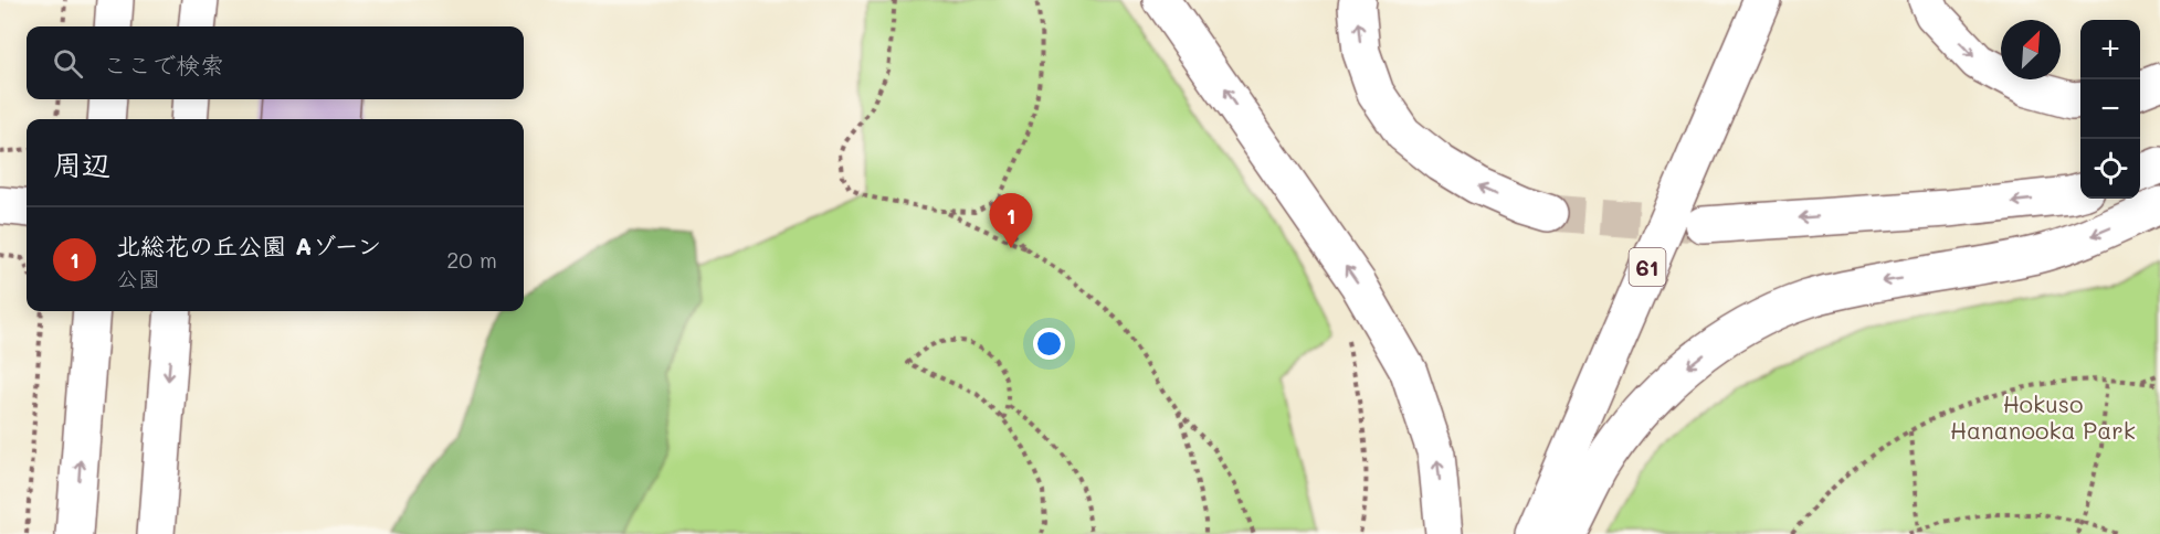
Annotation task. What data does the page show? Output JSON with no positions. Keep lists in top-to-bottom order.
{
  "streets": {
    "main road": ["61"]
  },
  "parks": ["Hokuso Hananooka Park"],
  "north": "top right",
  "page": {
    "map_buttons": ["+", "−"],
    "search": "ここで検索",
    "heading": "周辺",
    "pins": "1",
    "list": [
      {
        "mark": "1",
        "name": "北総花の丘公園 Aゾーン",
        "note": "公園",
        "value": "20 m"
      }
    ]
  }
}
